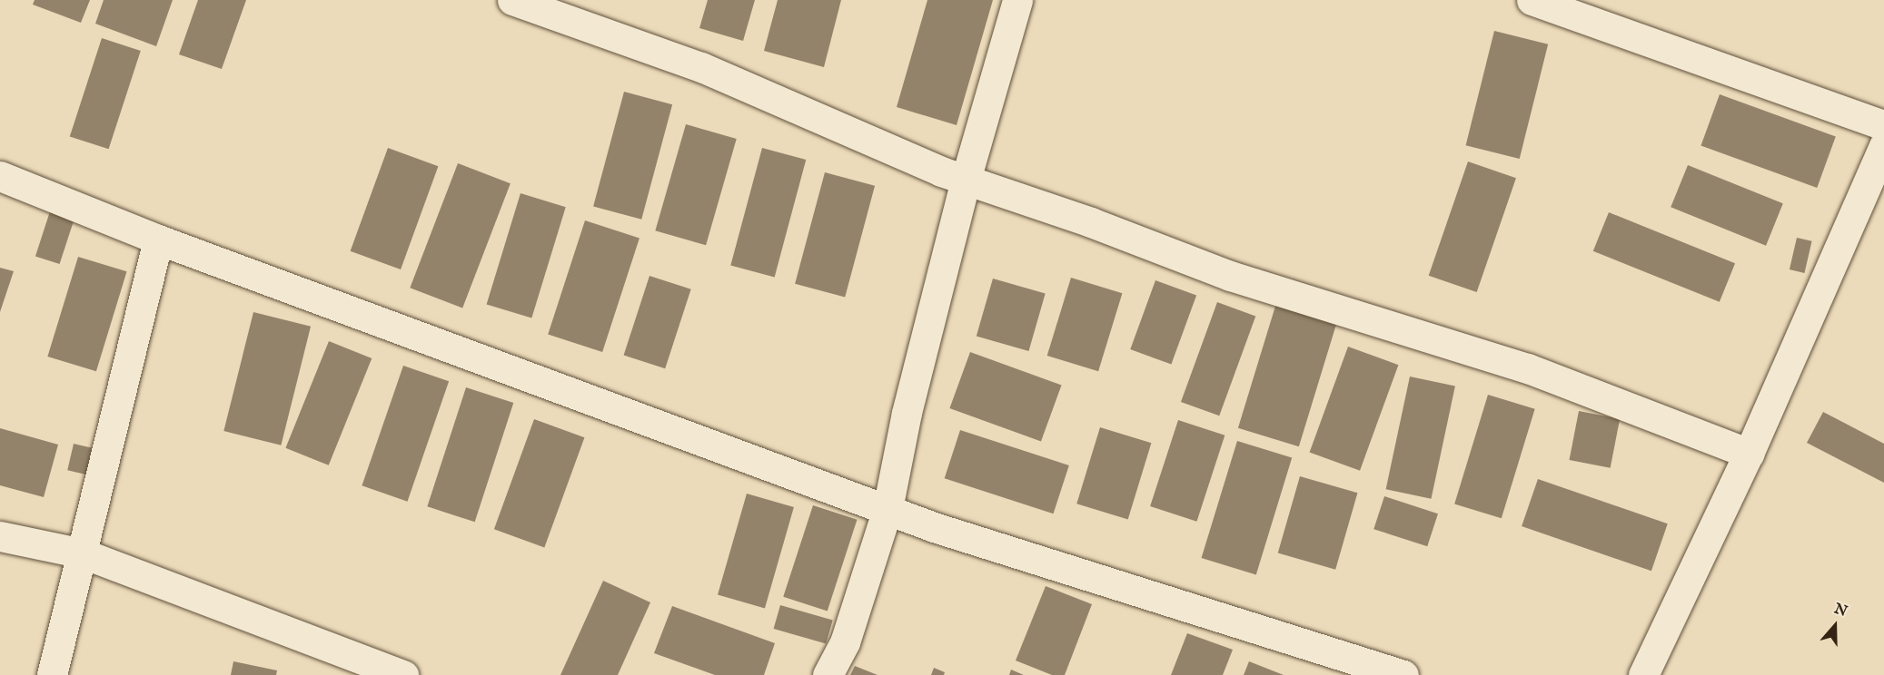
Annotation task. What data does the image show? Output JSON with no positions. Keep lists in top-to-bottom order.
{
  "north": "top"
}
